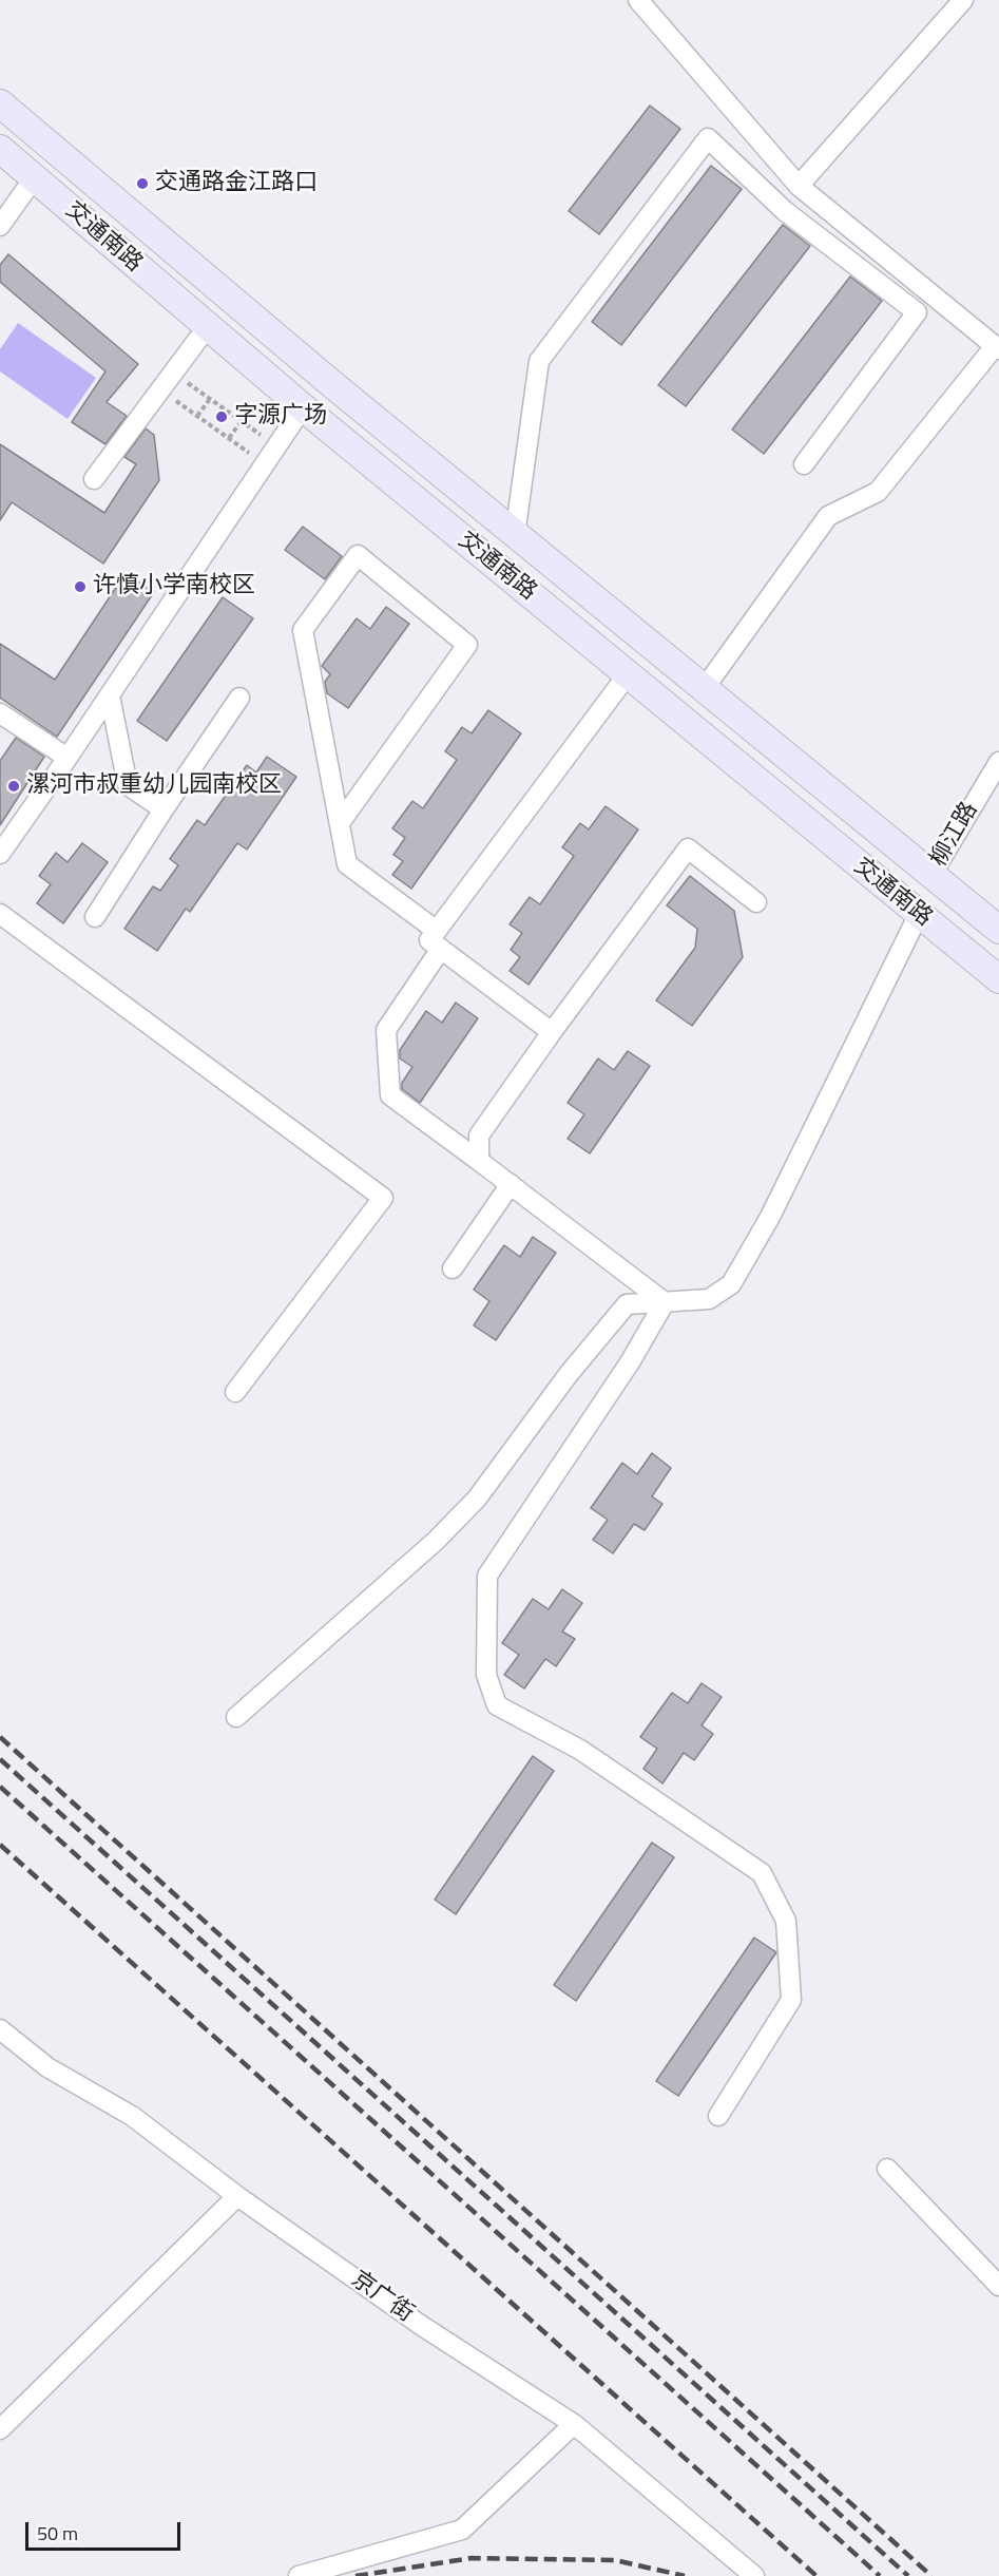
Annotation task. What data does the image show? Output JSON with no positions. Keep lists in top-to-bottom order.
{
  "streets": {
    "main road": ["交通南路"],
    "street": ["柳江路", "京广街"]
  },
  "crossings": [
    ["交通南路", "柳江路"]
  ],
  "places": [
    "交通路金江路口",
    "字源广场",
    "许慎小学南校区",
    "漯河市叔重幼儿园南校区"
  ],
  "scale_bar": "50 m"
}
